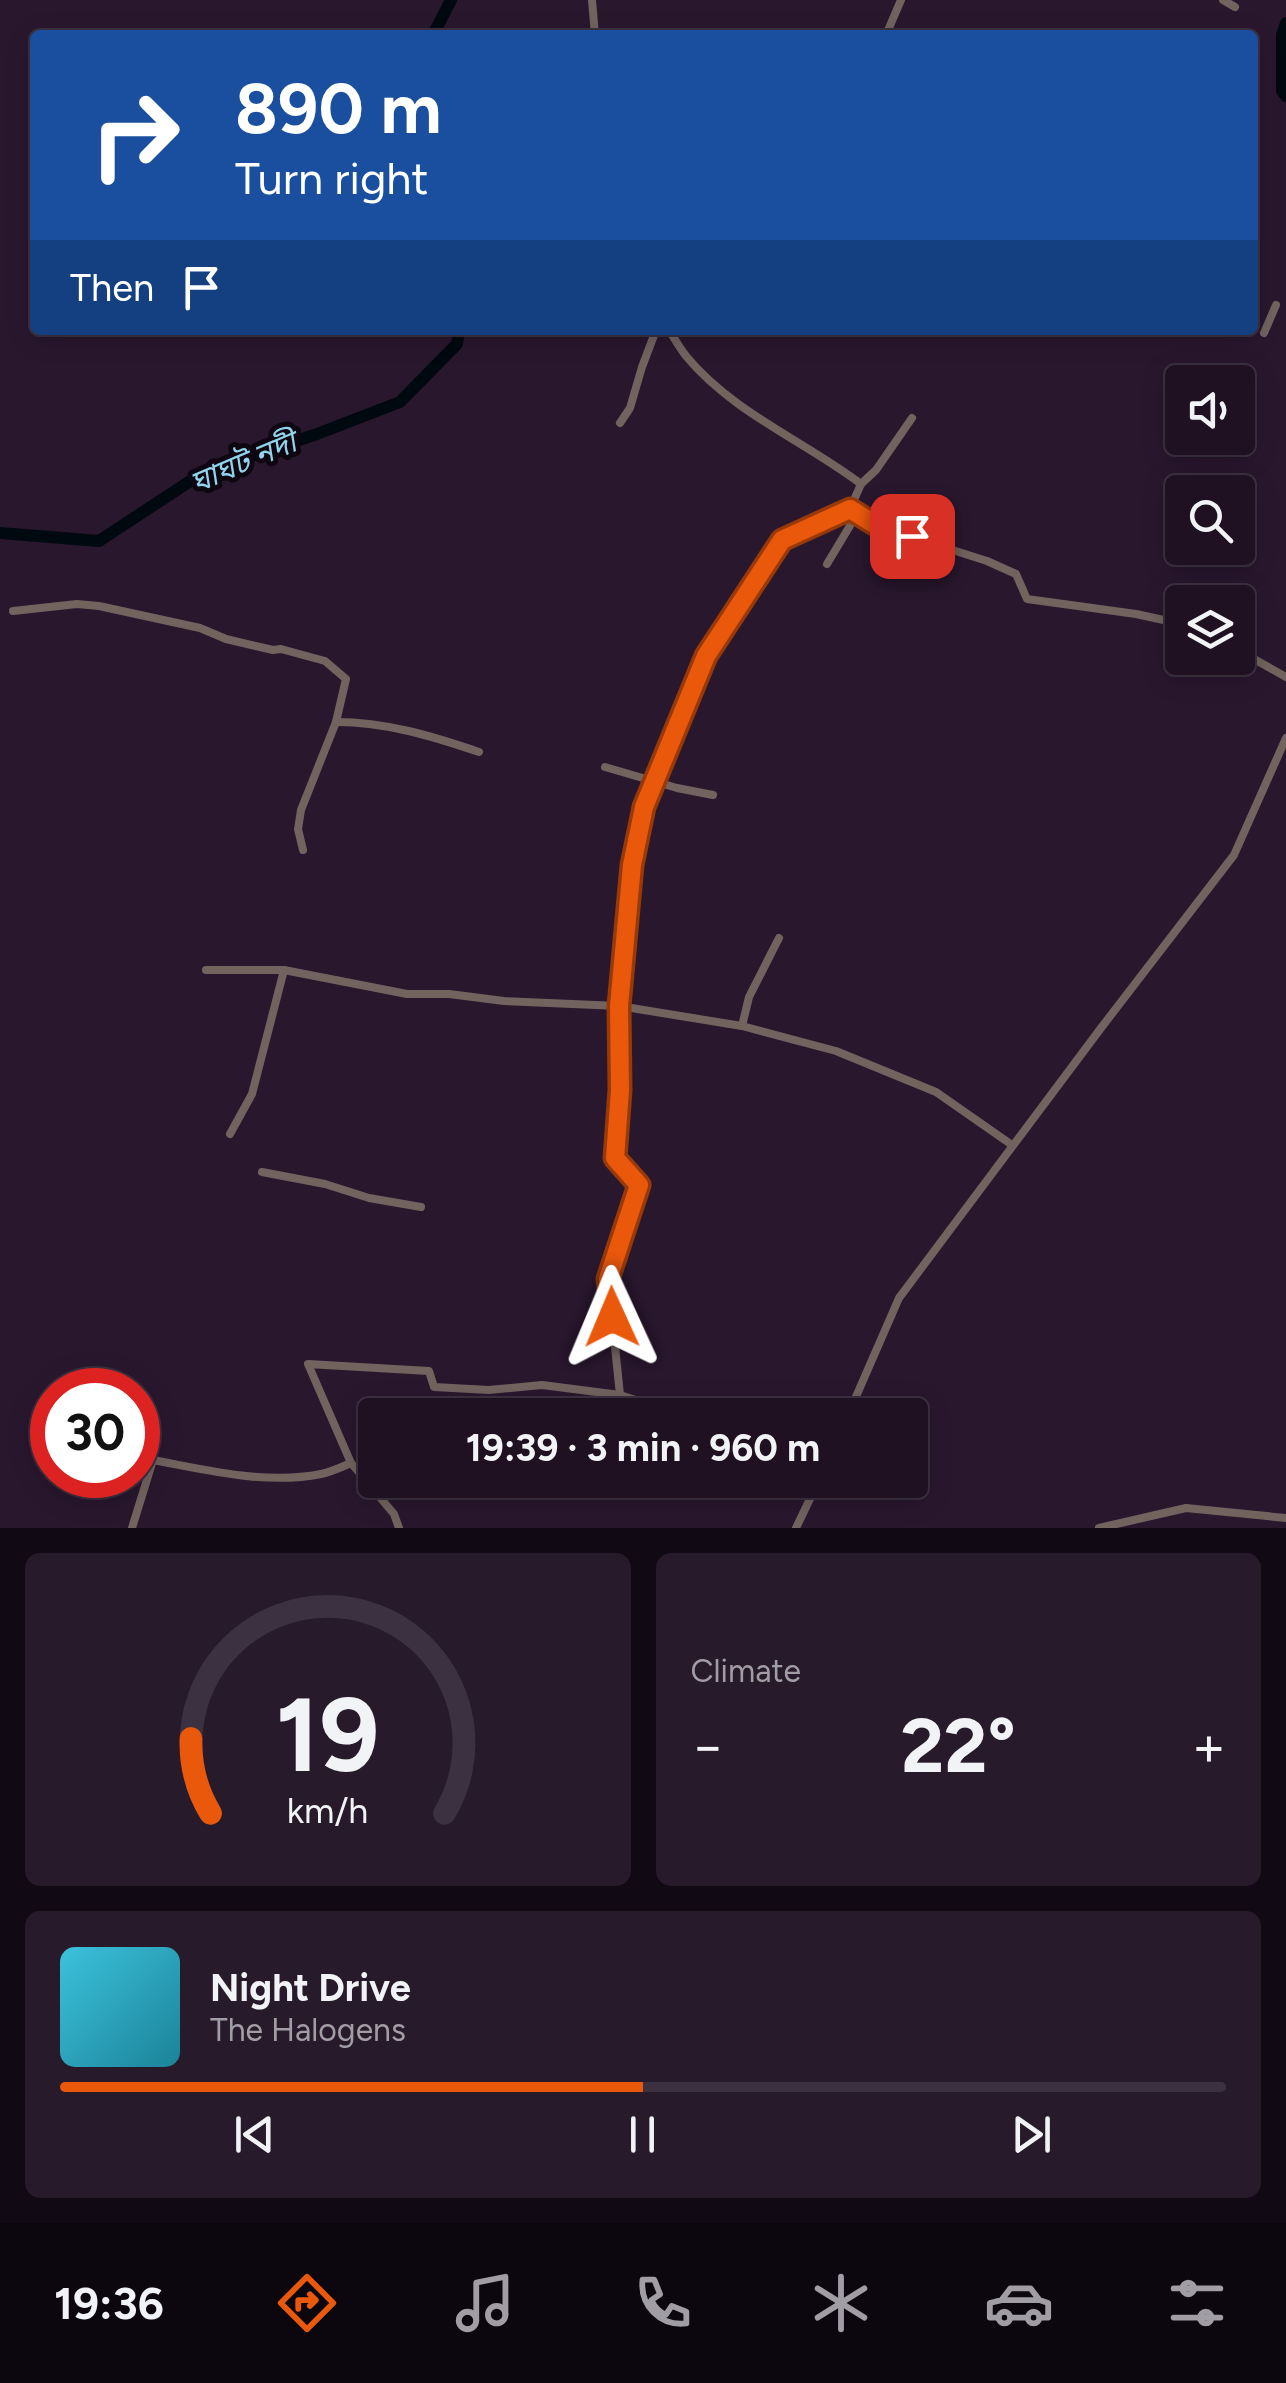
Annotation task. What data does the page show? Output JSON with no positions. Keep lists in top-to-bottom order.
{
  "water": ["ঘাঘট নদী"],
  "page": {
    "turn": ["890 m", "Turn right"],
    "then": "Then",
    "limit": "30",
    "trip": "19:39 · 3 min · 960 m",
    "tile": "Climate",
    "heat": ["−", "22°", "+"],
    "song": ["Night Drive", "The Halogens"],
    "tabs": "19:36",
    "gauge": ["19", "km/h"]
  }
}
